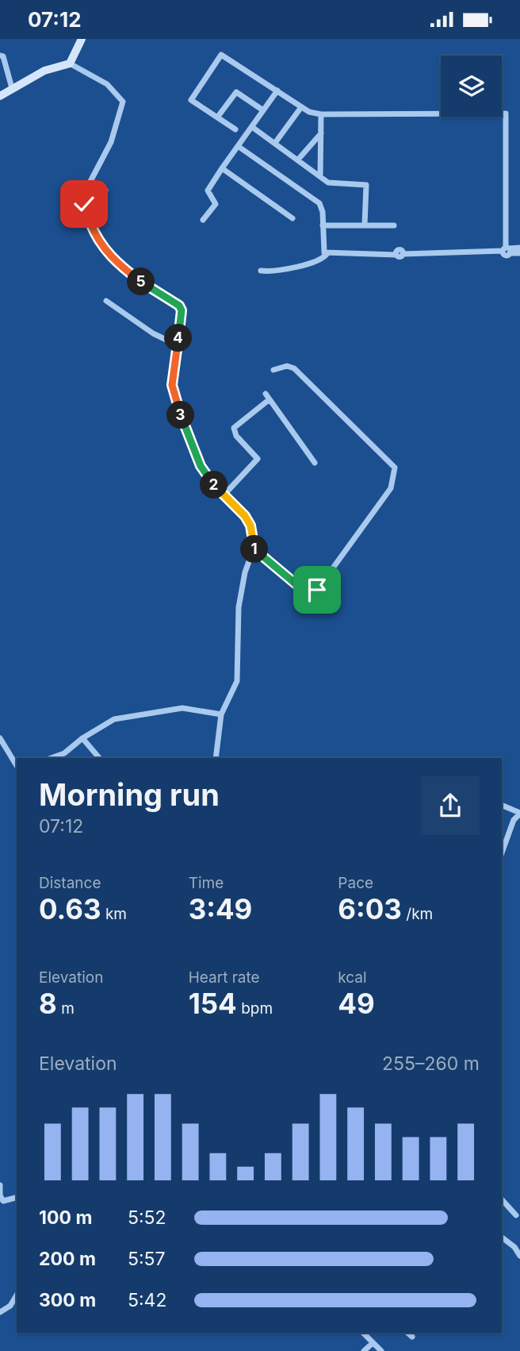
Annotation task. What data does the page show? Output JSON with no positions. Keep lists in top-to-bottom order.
{
  "page": {
    "status": "07:12",
    "pins": [
      "5",
      "4",
      "3",
      "2",
      "1"
    ],
    "heading": ["Morning run", "07:12"],
    "stats": [
      ["Distance", "0.63 km"],
      ["Time", "3:49"],
      ["Pace", "6:03 /km"],
      ["Elevation", "8 m"],
      ["Heart rate", "154 bpm"],
      ["kcal", "49"]
    ],
    "chart": ["Elevation", "255–260 m"],
    "list": [
      {
        "name": "100 m",
        "note": "5:52"
      },
      {
        "name": "200 m",
        "note": "5:57"
      },
      {
        "name": "300 m",
        "note": "5:42"
      }
    ]
  }
}
